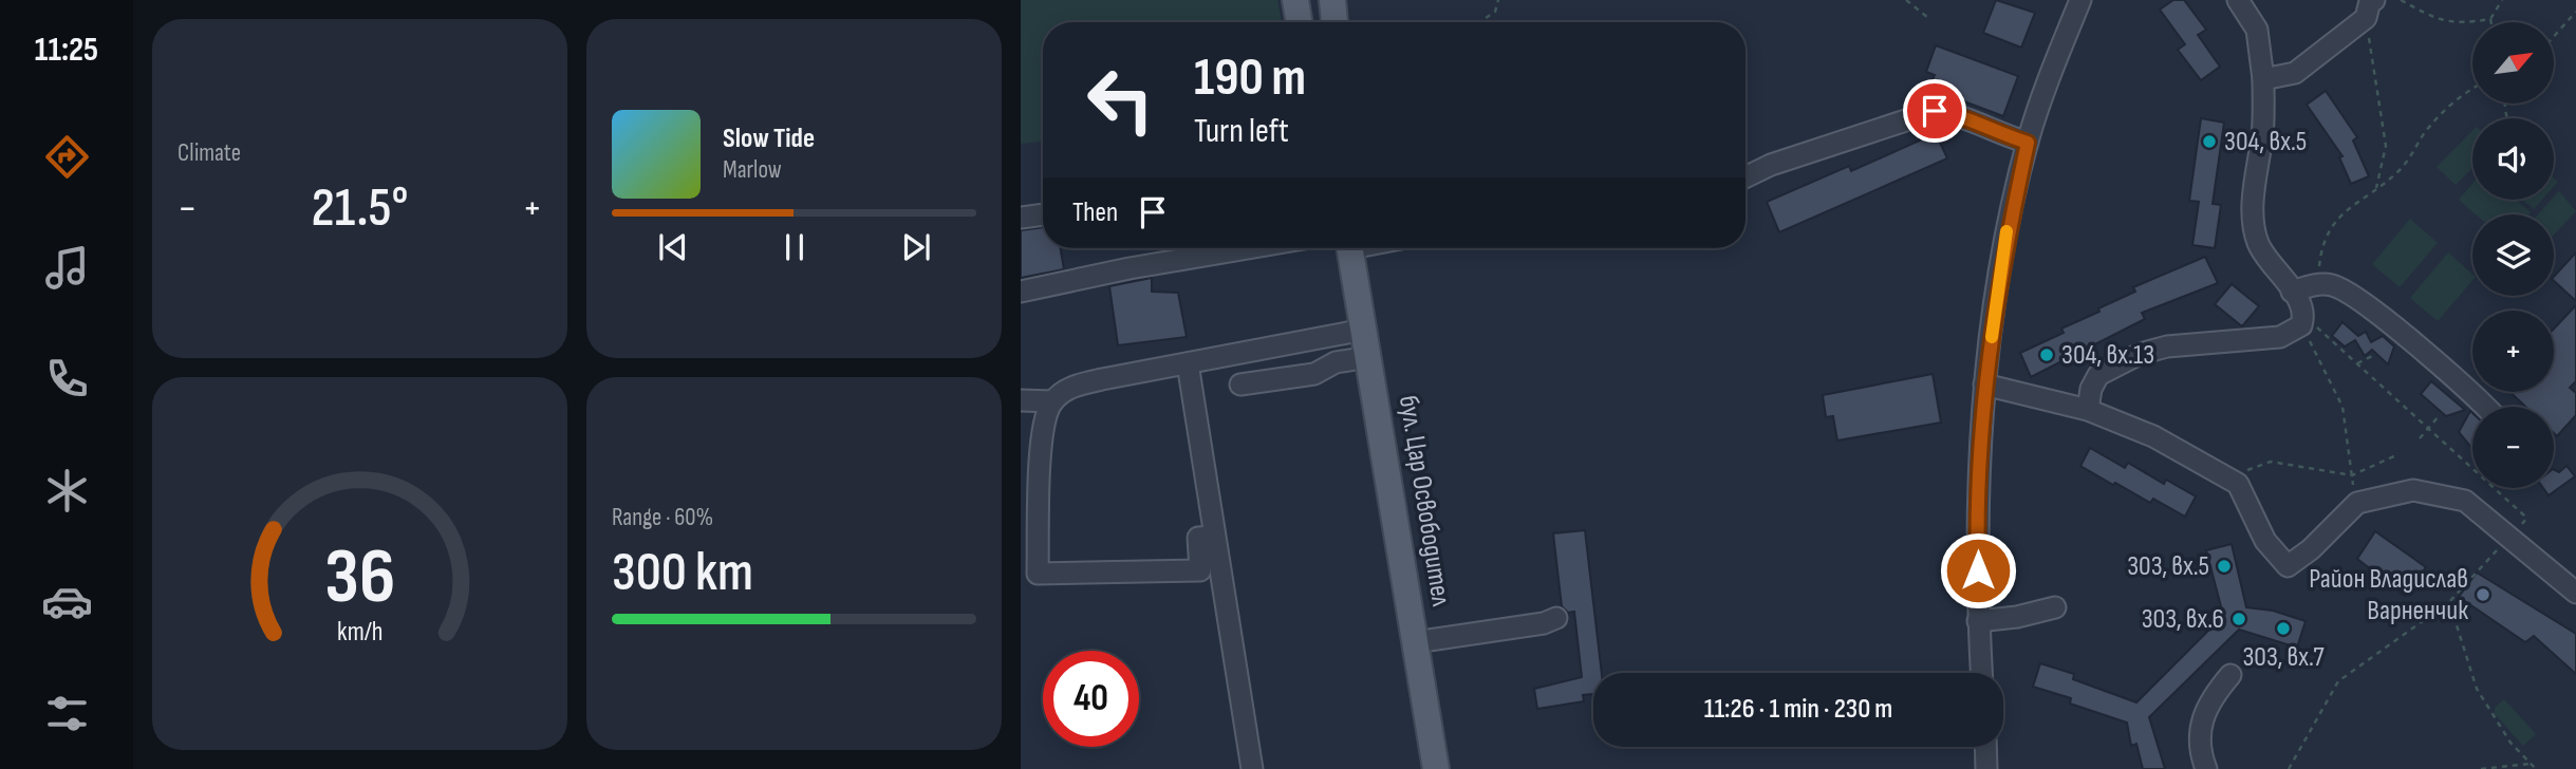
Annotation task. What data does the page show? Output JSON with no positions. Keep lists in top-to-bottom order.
{
  "streets": {
    "main road": ["бул. Цар Освободител"]
  },
  "places": [
    "304, вх.5",
    "304, вх.13",
    "303, вх.5",
    "Район Владислав Варненчик",
    "303, вх.6",
    "303, вх.7"
  ],
  "north": "top right",
  "page": {
    "tabs": "11:25",
    "tile": [
      "Climate",
      ["Range · 60%", "300 km"]
    ],
    "map_buttons": ["+", "−"],
    "turn": ["190 m", "Turn left"],
    "song": ["Slow Tide", "Marlow"],
    "then": "Then",
    "heat": ["−", "21.5°", "+"],
    "limit": "40",
    "trip": "11:26 · 1 min · 230 m",
    "gauge": ["36", "km/h"]
  }
}
